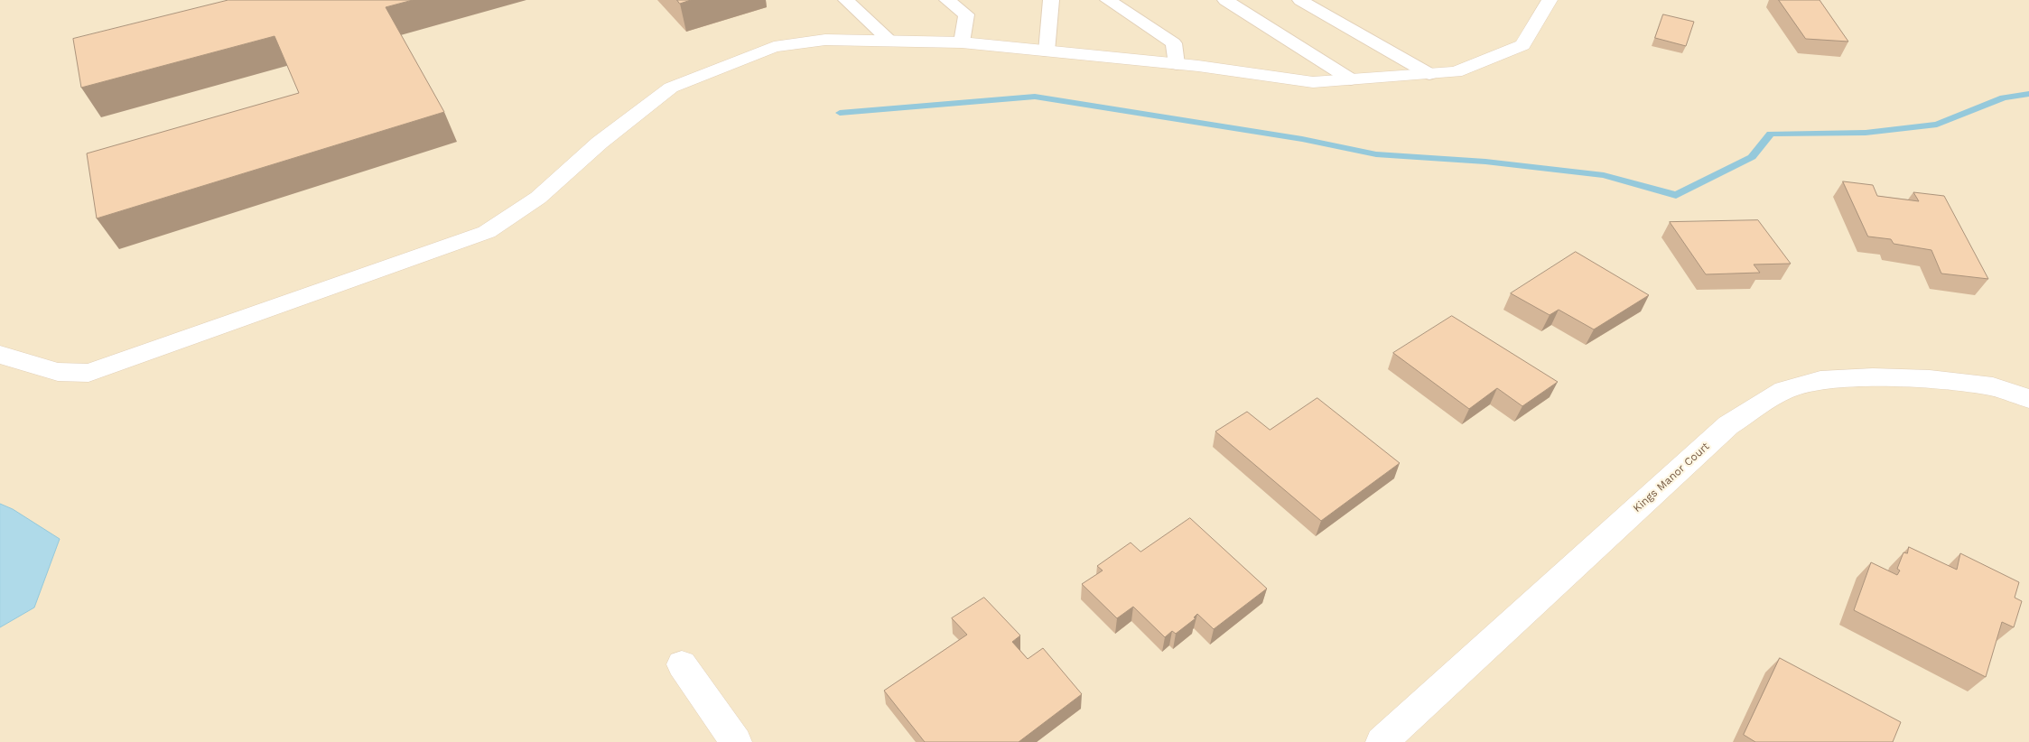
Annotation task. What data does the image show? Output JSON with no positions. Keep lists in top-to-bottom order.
{
  "streets": {
    "street": ["Kings Manor Court"]
  }
}
